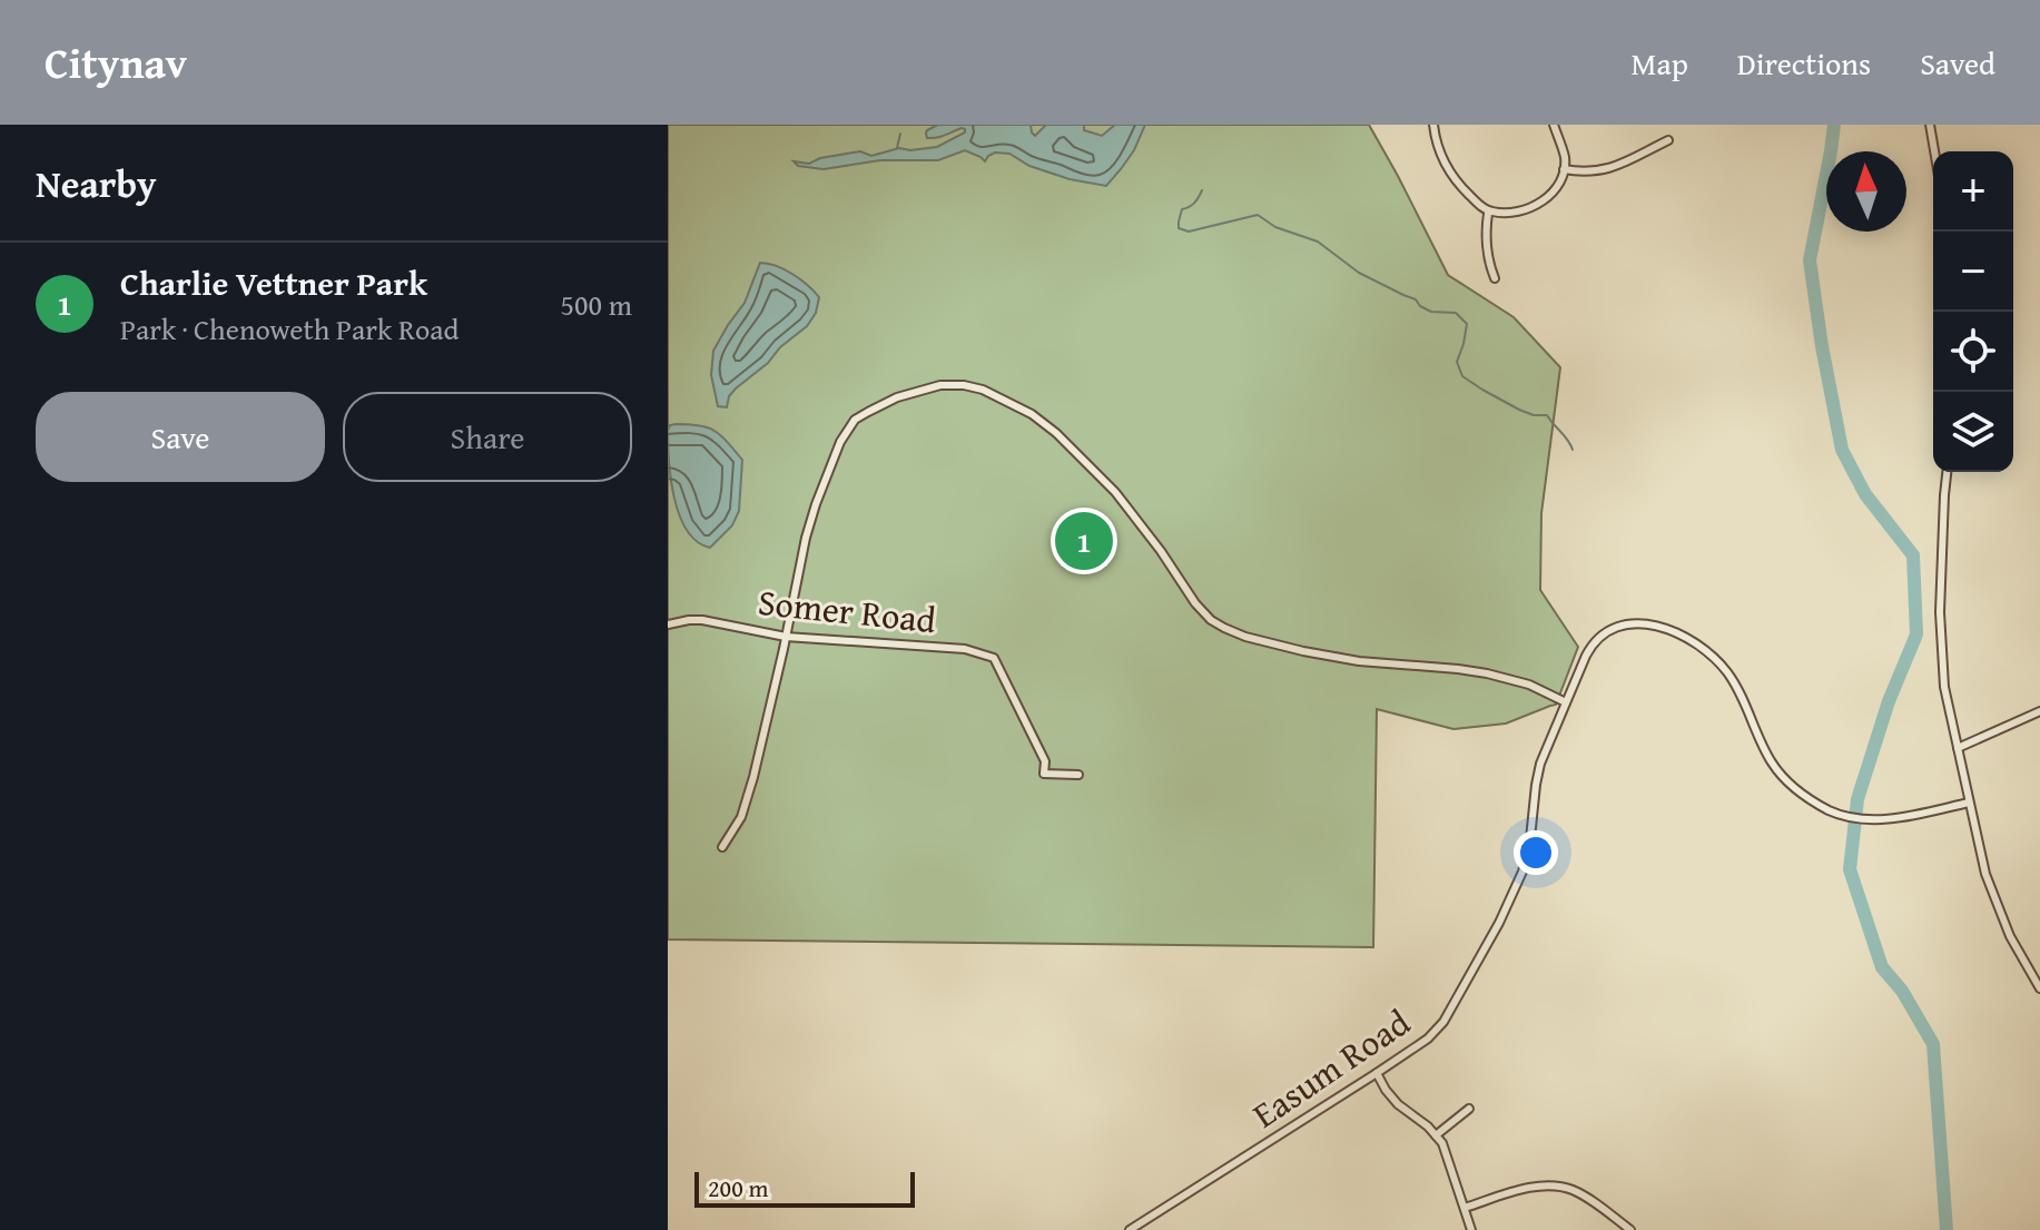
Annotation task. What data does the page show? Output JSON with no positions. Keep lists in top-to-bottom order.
{
  "streets": {
    "street": ["Somer Road", "Easum Road"]
  },
  "scale_bar": "200 m",
  "north": "top",
  "page": {
    "header": "Citynav",
    "nav": ["Map", "Directions", "Saved"],
    "heading": "Nearby",
    "map_buttons": ["+", "−"],
    "list": [
      {
        "mark": "1",
        "name": "Charlie Vettner Park",
        "note": "Park · Chenoweth Park Road",
        "value": "500 m"
      }
    ],
    "buttons": ["Save", "Share"],
    "pins": "1",
    "scale": "200 m"
  }
}
